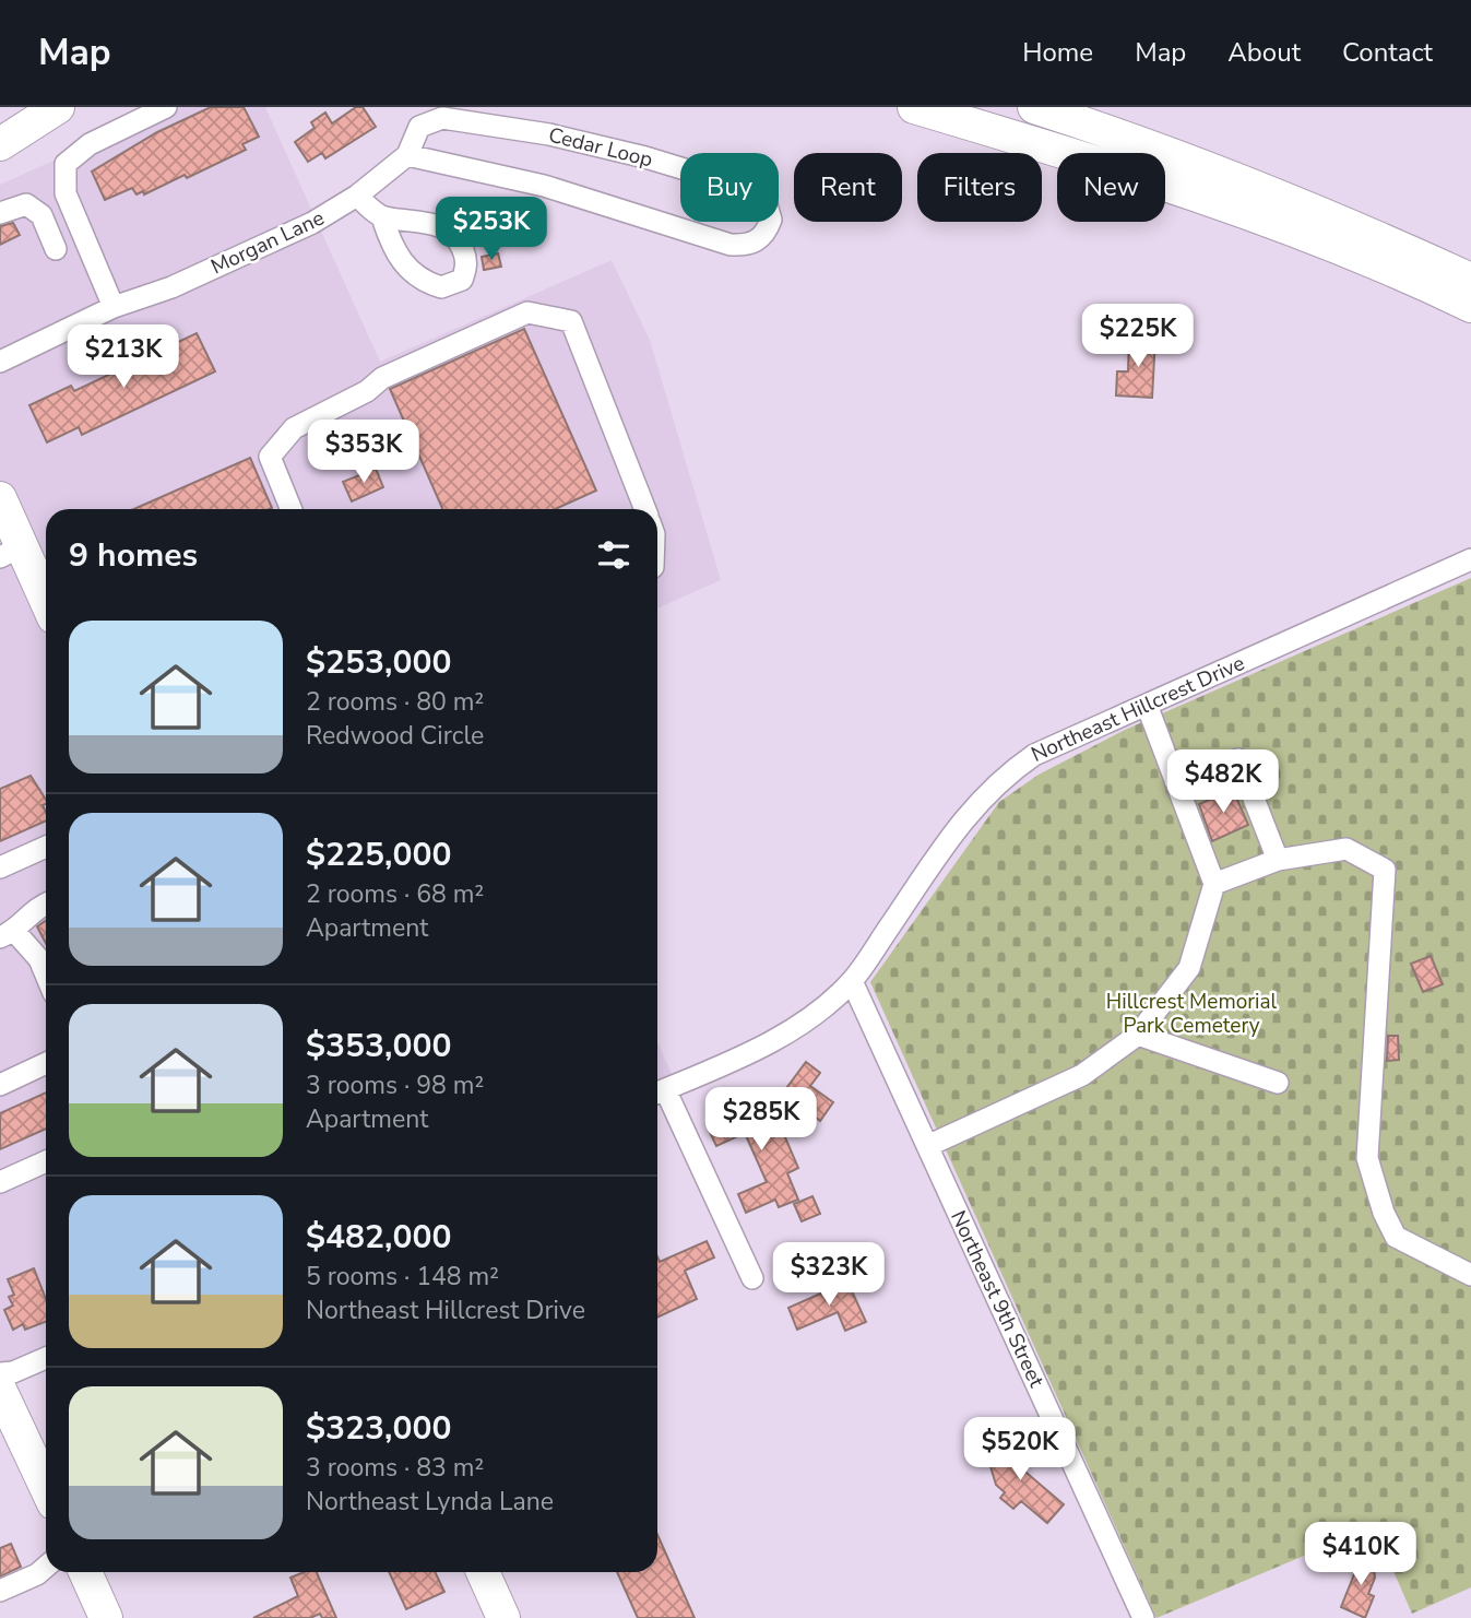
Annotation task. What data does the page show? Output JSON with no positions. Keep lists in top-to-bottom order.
{
  "streets": {
    "street": [
      "Cedar Loop",
      "Morgan Lane",
      "Northeast Hillcrest Drive",
      "Northeast 9th Street"
    ]
  },
  "crossings": [
    ["Cedar Loop", "Morgan Lane"],
    ["Northeast Hillcrest Drive", "Northeast 9th Street"]
  ],
  "parks": ["Hillcrest Memorial Park Cemetery"],
  "page": {
    "header": "Map",
    "nav": [
      "Home",
      "Map",
      "About",
      "Contact"
    ],
    "chip": [
      "Buy",
      "Rent",
      "Filters",
      "New"
    ],
    "price": [
      "$253K",
      "$225K",
      "$213K",
      "$353K",
      "$482K",
      "$285K",
      "$323K",
      "$520K",
      "$410K"
    ],
    "heading": "9 homes",
    "list": [
      {
        "name": "$253,000",
        "note": "2 rooms · 80 m² · Redwood Circle"
      },
      {
        "name": "$225,000",
        "note": "2 rooms · 68 m² · Apartment"
      },
      {
        "name": "$353,000",
        "note": "3 rooms · 98 m² · Apartment"
      },
      {
        "name": "$482,000",
        "note": "5 rooms · 148 m² · Northeast Hillcrest Drive"
      },
      {
        "name": "$323,000",
        "note": "3 rooms · 83 m² · Northeast Lynda Lane"
      }
    ]
  }
}
